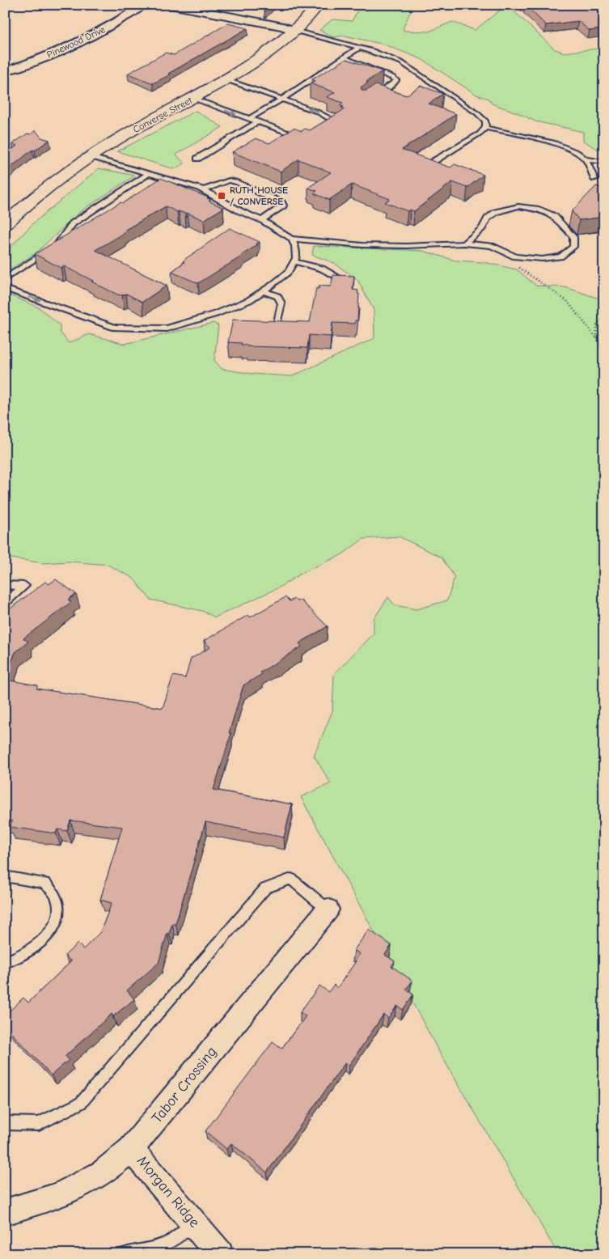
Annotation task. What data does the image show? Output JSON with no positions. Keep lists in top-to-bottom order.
{
  "streets": {
    "main road": ["Converse Street"],
    "street": ["Pinewood Drive", "Tabor Crossing", "Morgan Ridge"]
  },
  "crossings": [
    ["Tabor Crossing", "Morgan Ridge"]
  ],
  "places": {
    "transit": ["RUTH HOUSE / CONVERSE"]
  }
}
